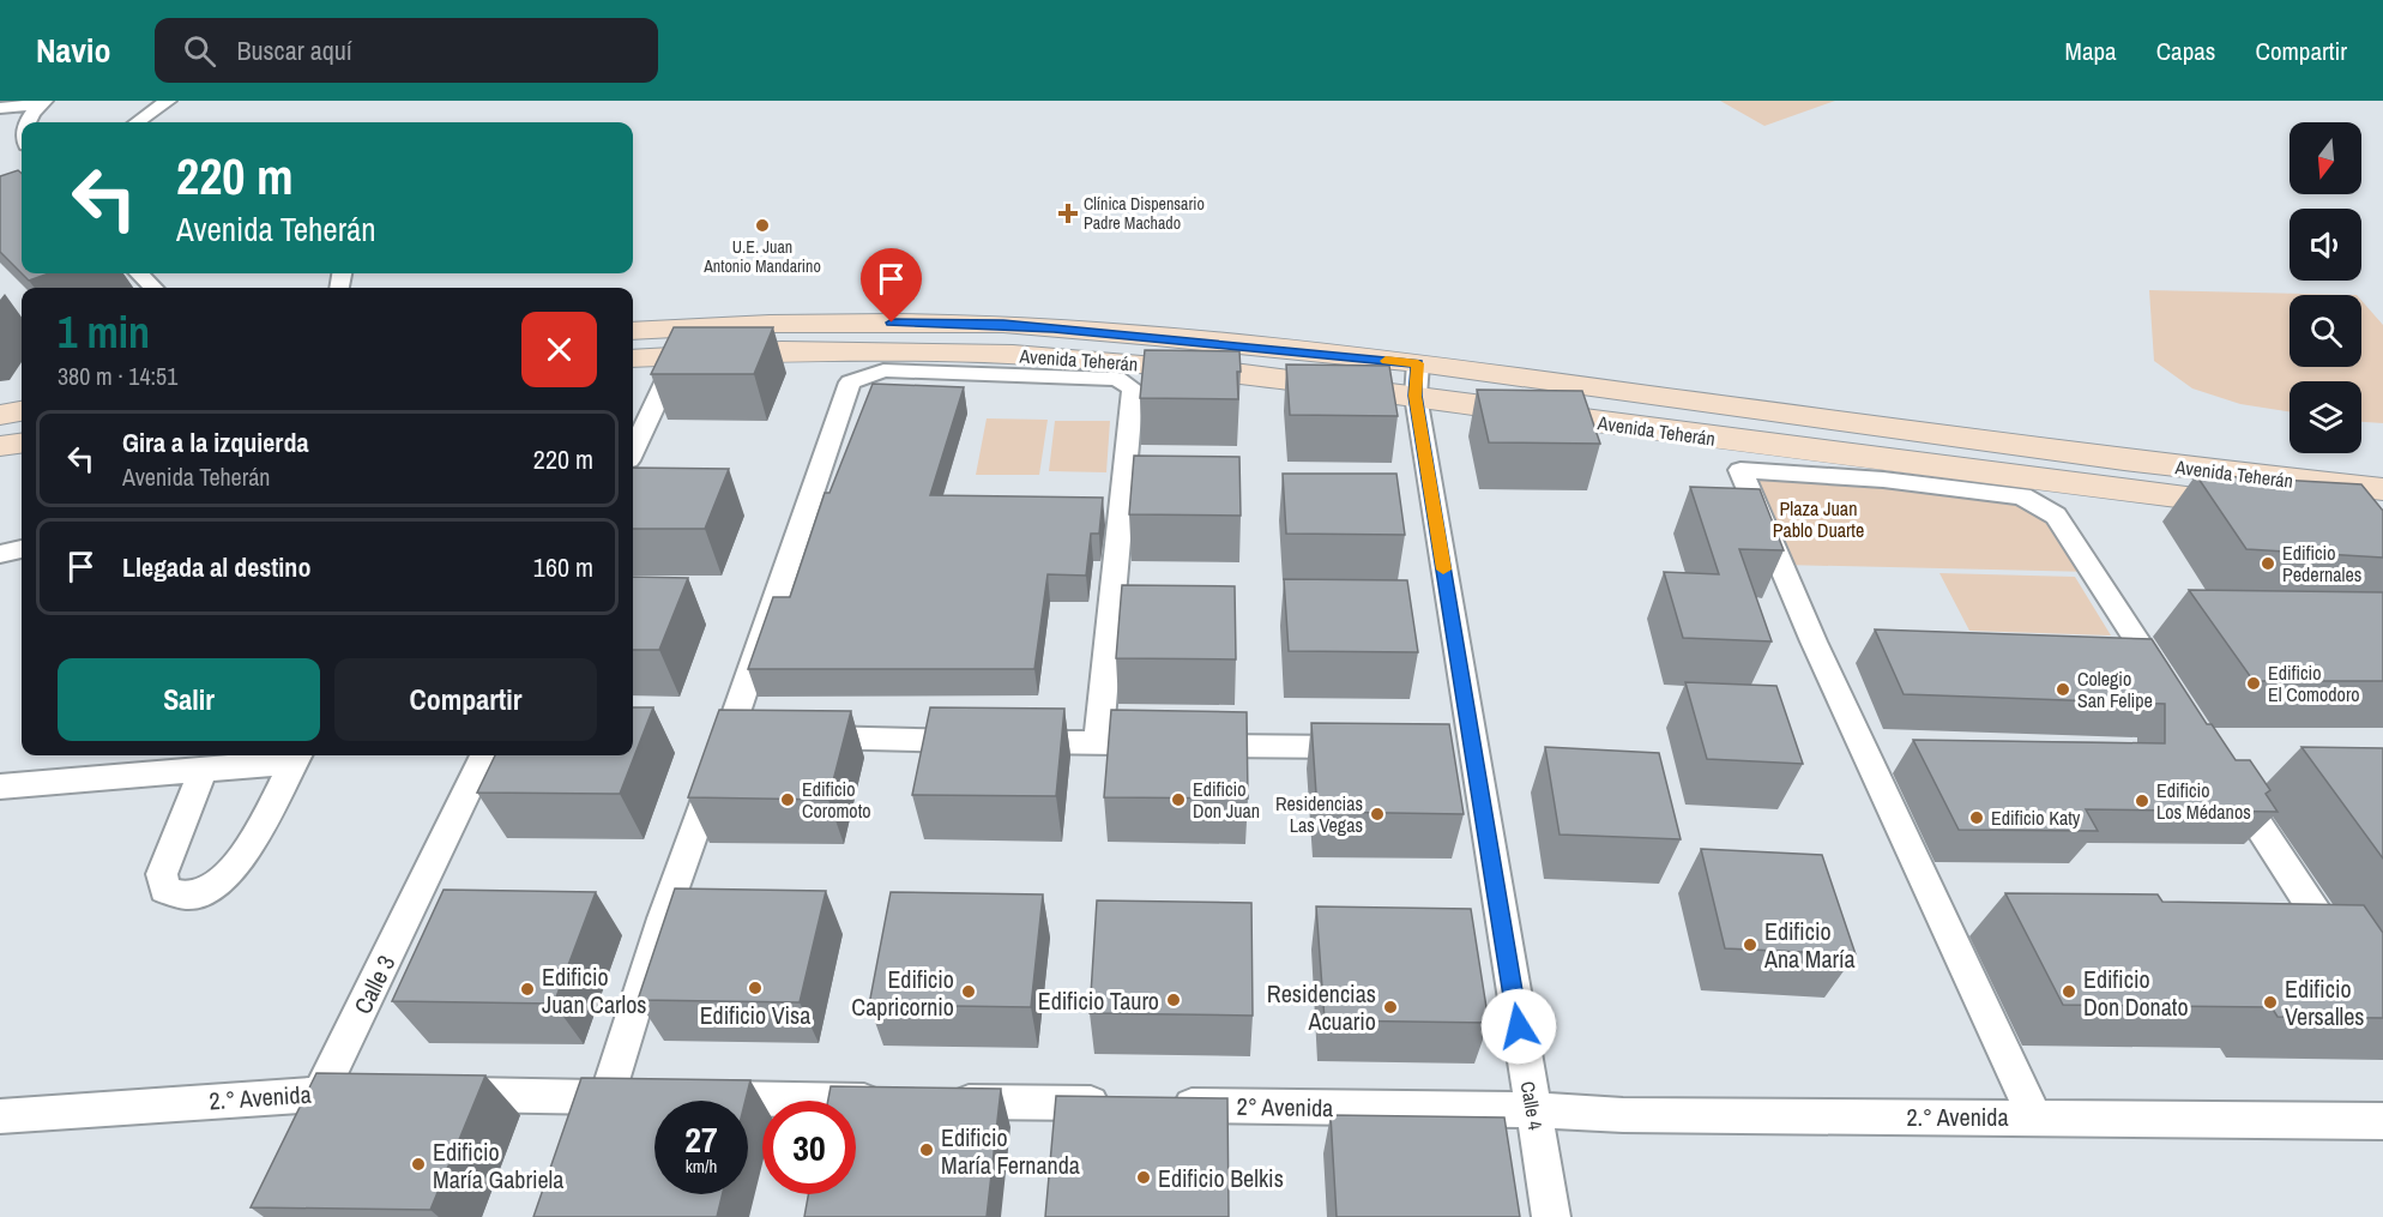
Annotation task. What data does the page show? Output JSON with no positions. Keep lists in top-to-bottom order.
{
  "streets": {
    "main road": ["Avenida Teherán"],
    "street": [
      "Calle 3",
      "2.° Avenida",
      "Calle 4",
      "2° Avenida"
    ]
  },
  "crossings": [
    ["Avenida Teherán", "Calle 4"],
    ["Calle 3", "2.° Avenida"],
    ["2.° Avenida", "Calle 4"],
    ["2.° Avenida", "2° Avenida"],
    ["Calle 4", "2° Avenida"]
  ],
  "parks": ["Plaza Juan Pablo Duarte"],
  "places": {
    "health": ["Clínica Dispensario Padre Machado"],
    "other": [
      "U.E. Juan Antonio Mandarino",
      "Edificio Pedernales",
      "Edificio El Comodoro",
      "Colegio San Felipe",
      "Edificio Coromoto",
      "Edificio Don Juan",
      "Edificio Los Médanos",
      "Residencias Las Vegas",
      "Edificio Katy",
      "Edificio Ana María",
      "Edificio Visa",
      "Edificio Juan Carlos",
      "Edificio Capricornio",
      "Edificio Don Donato",
      "Edificio Tauro",
      "Edificio Versalles",
      "Residencias Acuario",
      "Edificio María Fernanda",
      "Edificio María Gabriela",
      "Edificio Belkis"
    ]
  },
  "north": "bottom",
  "page": {
    "header": "Navio",
    "search": "Buscar aquí",
    "nav": ["Mapa", "Capas", "Compartir"],
    "turn": ["220 m", "Avenida Teherán"],
    "heading": ["1 min", "380 m · 14:51"],
    "list": [
      {
        "name": "Gira a la izquierda",
        "note": "Avenida Teherán",
        "value": "220 m"
      },
      {
        "name": "Llegada al destino",
        "value": "160 m"
      }
    ],
    "buttons": ["Salir", "Compartir"],
    "speed": "27 km/h",
    "limit": "30"
  }
}
